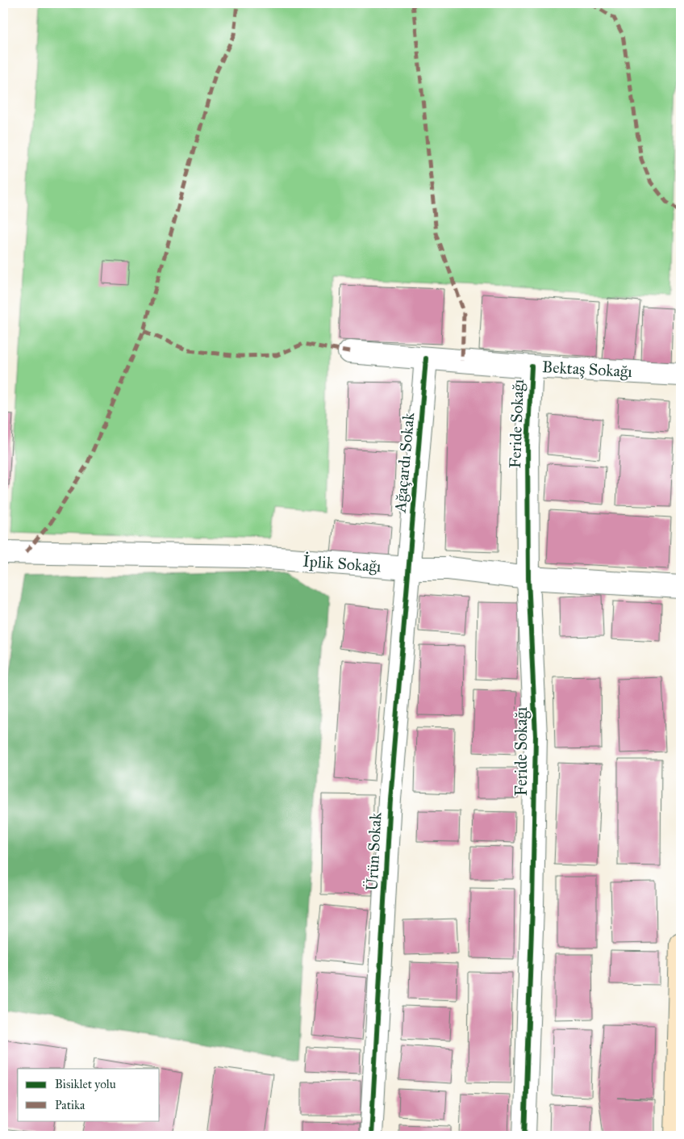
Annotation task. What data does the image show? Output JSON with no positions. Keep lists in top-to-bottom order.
{
  "streets": {
    "street": [
      "Bektaş Sokağı",
      "Feride Sokağı",
      "Ağaçardı Sokak",
      "İplik Sokağı",
      "Ürün Sokak"
    ]
  },
  "crossings": [
    ["Bektaş Sokağı", "Feride Sokağı"],
    ["Bektaş Sokağı", "Ağaçardı Sokak"],
    ["Feride Sokağı", "İplik Sokağı"],
    ["Ağaçardı Sokak", "İplik Sokağı"],
    ["Ağaçardı Sokak", "Ürün Sokak"],
    ["İplik Sokağı", "Ürün Sokak"]
  ],
  "legend": ["Bisiklet yolu", "Patika"]
}
